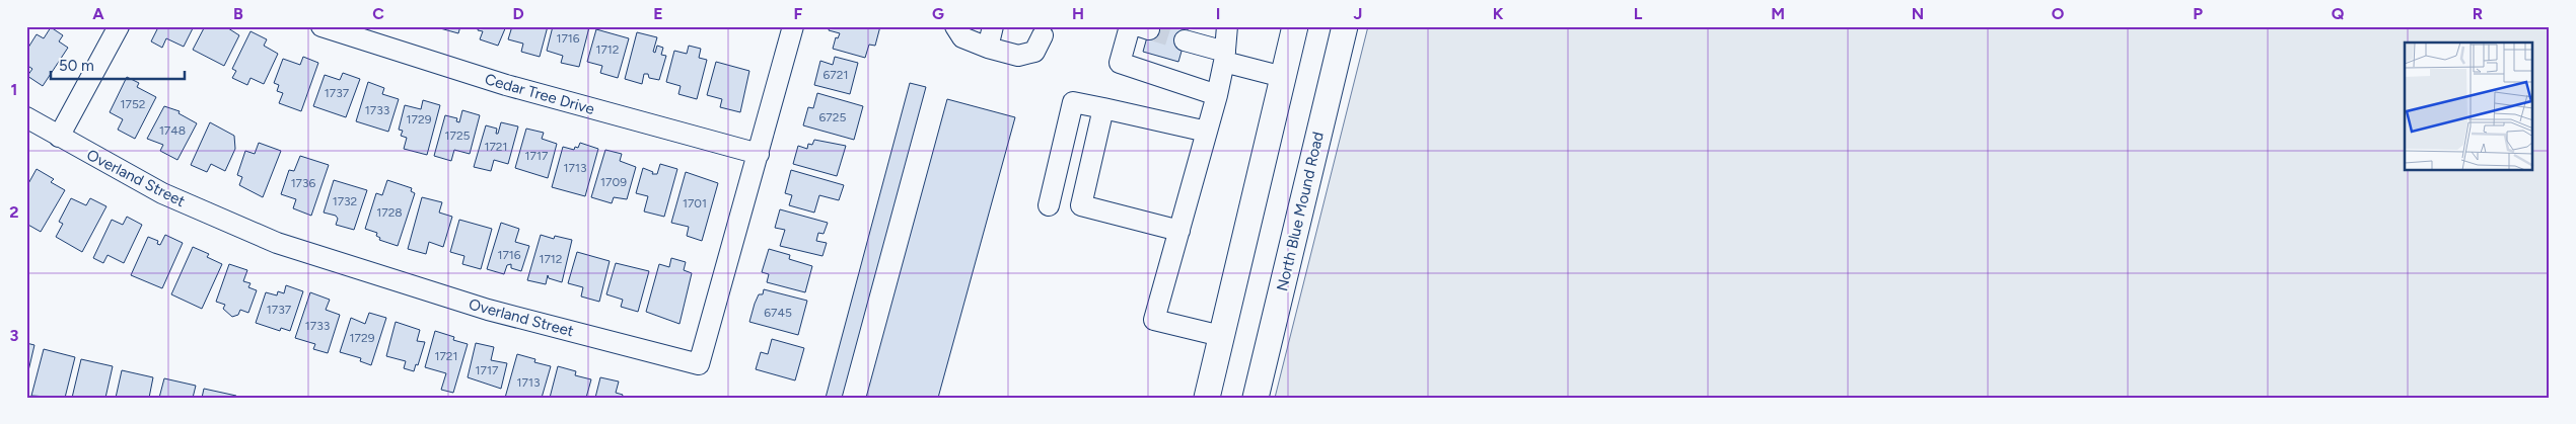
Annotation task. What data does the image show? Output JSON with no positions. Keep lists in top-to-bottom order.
{
  "streets": {
    "main road": ["North Blue Mound Road"],
    "street": ["Cedar Tree Drive", "Overland Street"]
  },
  "crossings": [
    ["Cedar Tree Drive", "Overland Street"]
  ],
  "house_numbers": [
    "1716",
    "1712",
    "6721",
    "1737",
    "1752",
    "1733",
    "6725",
    "1729",
    "1748",
    "1725",
    "1721",
    "1717",
    "1713",
    "1709",
    "1736",
    "1732",
    "1701",
    "1728",
    "1716",
    "1712",
    "1737",
    "6745",
    "1733",
    "1729",
    "1721",
    "1717",
    "1713"
  ],
  "scale_bar": "50 m",
  "grid": {
    "columns": [
      "A",
      "B",
      "C",
      "D",
      "E",
      "F",
      "G",
      "H",
      "I",
      "J",
      "K",
      "L",
      "M",
      "N",
      "O",
      "P",
      "Q",
      "R"
    ],
    "rows": ["1", "2", "3"]
  }
}
